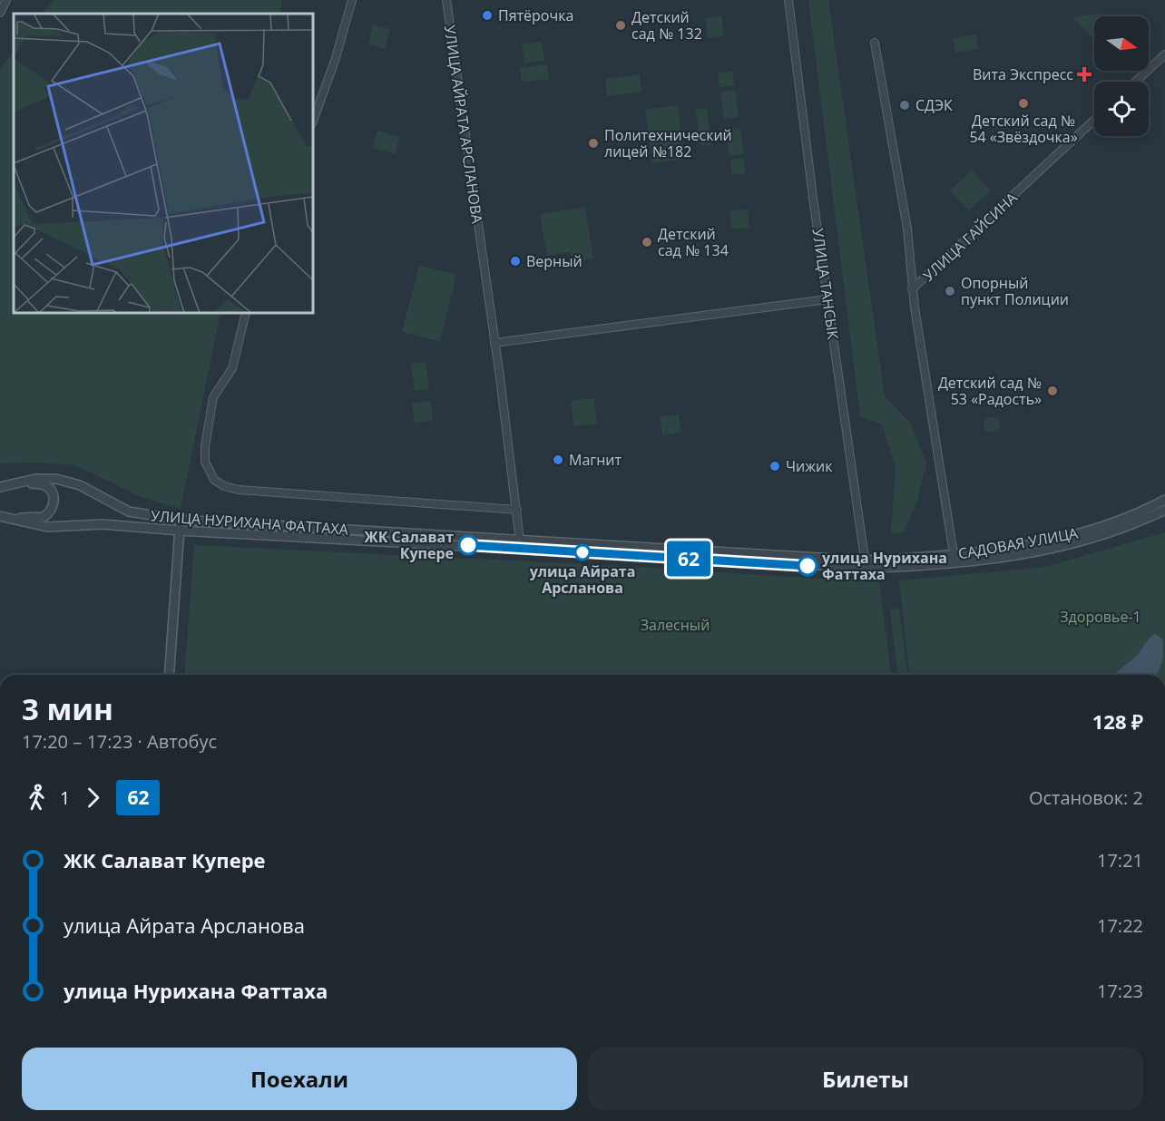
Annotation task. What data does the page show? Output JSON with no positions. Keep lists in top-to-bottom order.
{
  "streets": {
    "street": [
      "УЛИЦА АЙРАТА АРСЛАНОВА",
      "УЛИЦА ГАЙСИНА",
      "УЛИЦА ТАНСЫК",
      "УЛИЦА НУРИХАНА ФАТТАХА",
      "САДОВАЯ УЛИЦА"
    ]
  },
  "crossings": [
    ["УЛИЦА АЙРАТА АРСЛАНОВА", "УЛИЦА НУРИХАНА ФАТТАХА"],
    ["УЛИЦА ГАЙСИНА", "САДОВАЯ УЛИЦА"],
    ["УЛИЦА ТАНСЫК", "УЛИЦА НУРИХАНА ФАТТАХА"],
    ["УЛИЦА ТАНСЫК", "САДОВАЯ УЛИЦА"],
    ["УЛИЦА НУРИХАНА ФАТТАХА", "САДОВАЯ УЛИЦА"]
  ],
  "parks": ["Здоровье-1", "Залесный"],
  "places": {
    "other": [
      "Пятёрочка",
      "Детский сад № 132",
      "Детский сад № 54 «Звёздочка»",
      "СДЭК",
      "Политехнический лицей №182",
      "Детский сад № 134",
      "Верный",
      "Опорный пункт Полиции",
      "Детский сад № 53 «Радость»",
      "Магнит",
      "Чижик",
      "ЖК Салават Купере",
      "улица Айрата Арсланова",
      "улица Нурихана Фаттаха"
    ],
    "health": ["Вита Экспресс"]
  },
  "lines": ["bus line 62"],
  "north": "right",
  "page": {
    "on_map": "62",
    "heading": ["3 мин", "17:20 – 17:23 · Автобус", "128 ₽"],
    "legs": ["1", "62", "Остановок: 2"],
    "list": [
      {
        "name": "ЖК Салават Купере",
        "value": "17:21"
      },
      {
        "name": "улица Айрата Арсланова",
        "value": "17:22"
      },
      {
        "name": "улица Нурихана Фаттаха",
        "value": "17:23"
      }
    ],
    "buttons": ["Поехали", "Билеты"]
  }
}
